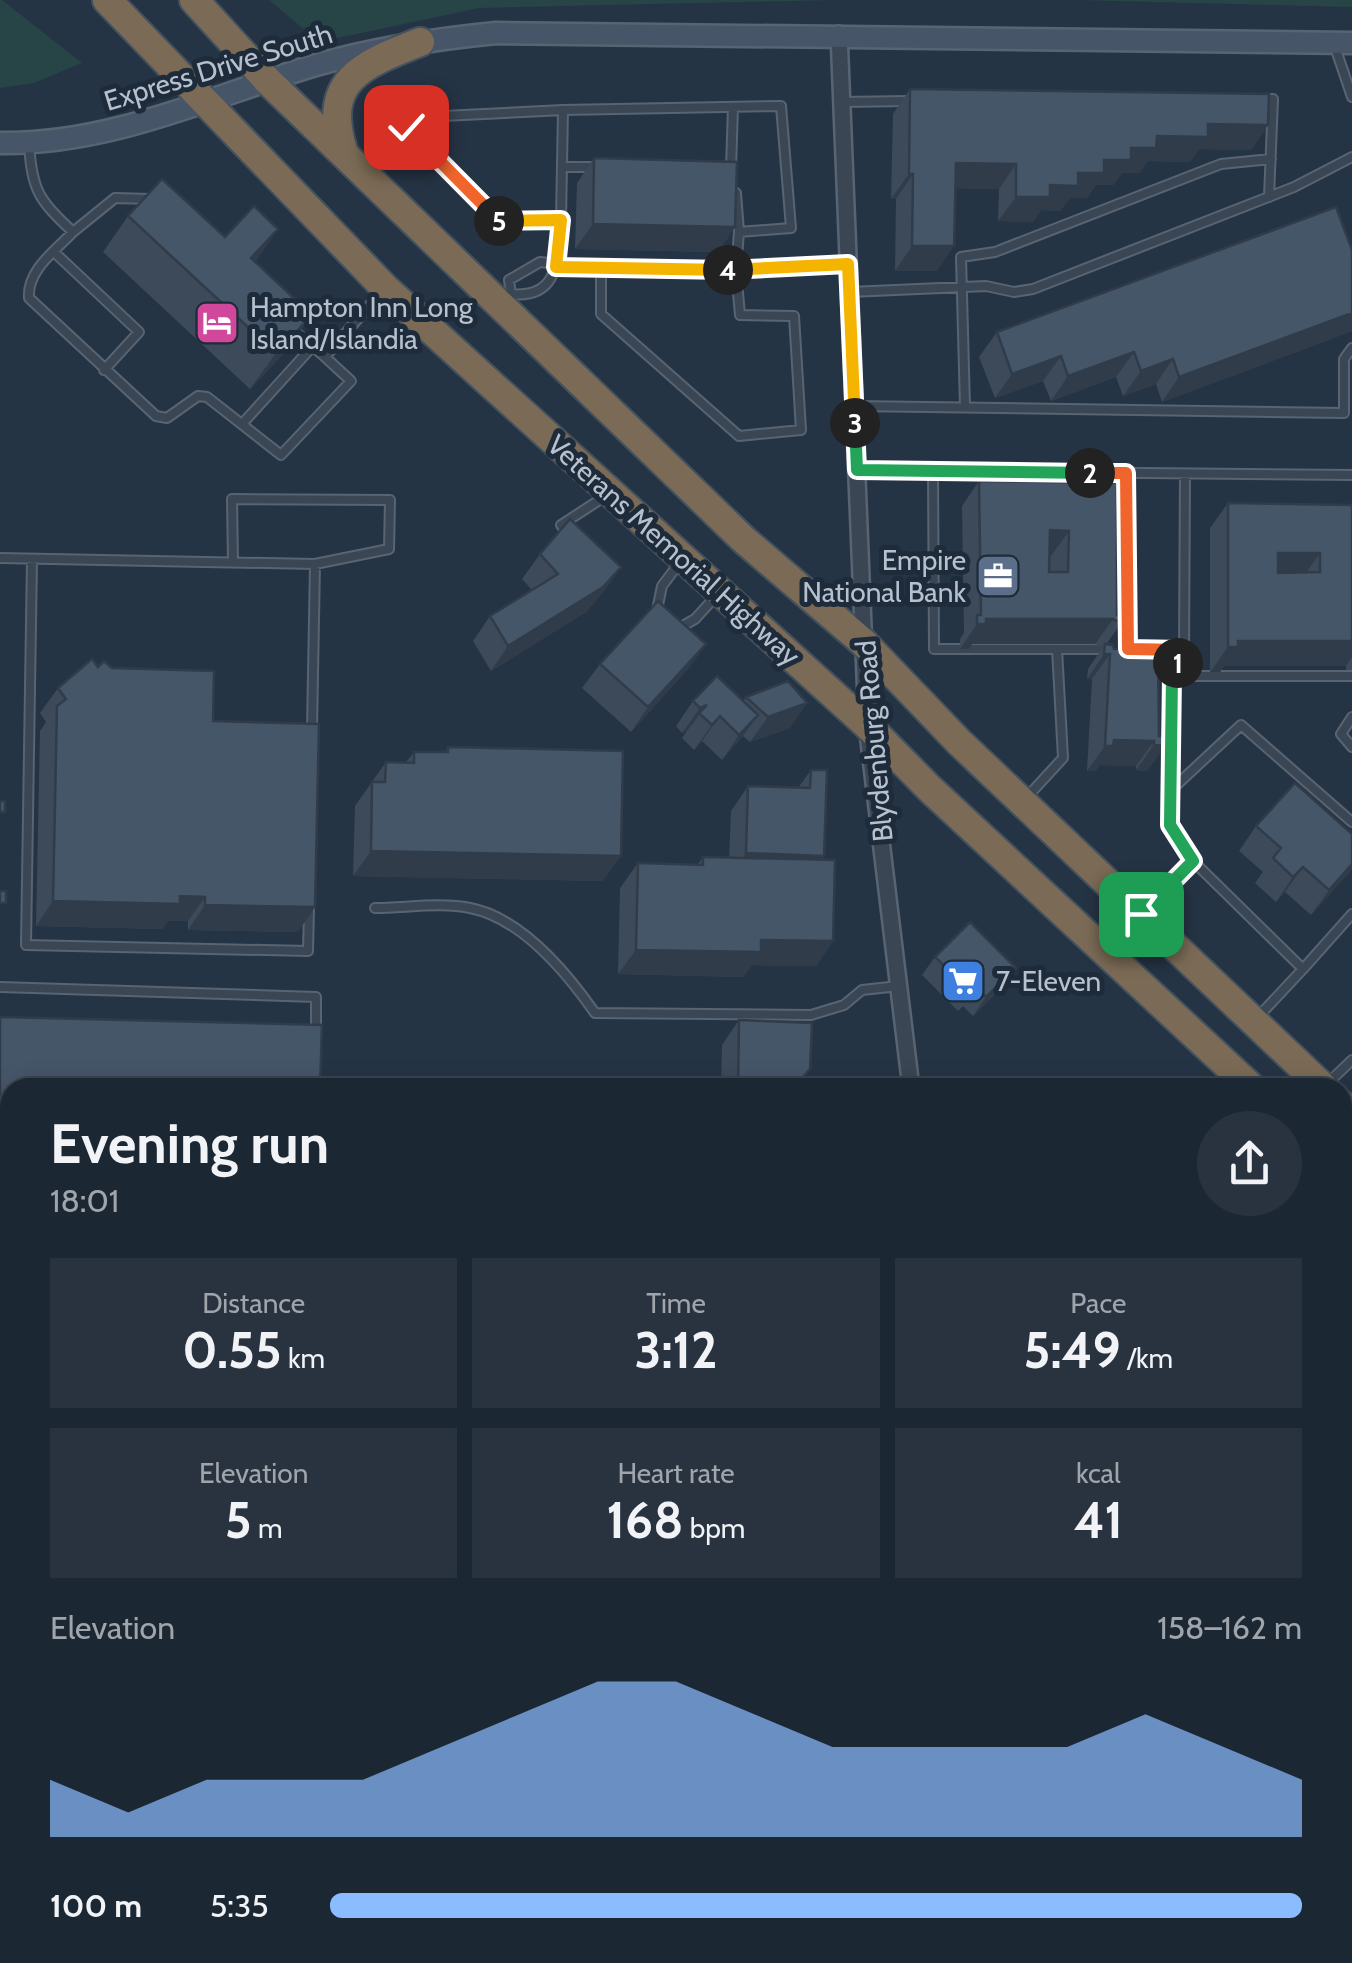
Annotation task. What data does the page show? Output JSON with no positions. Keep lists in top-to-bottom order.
{
  "streets": {
    "highway": ["Veterans Memorial Highway"],
    "main road": ["Express Drive South"],
    "street": ["Blydenburg Road"]
  },
  "crossings": [
    ["Express Drive South", "Veterans Memorial Highway"],
    ["Express Drive South", "Blydenburg Road"],
    ["Veterans Memorial Highway", "Blydenburg Road"]
  ],
  "places": {
    "hotel": ["Hampton Inn Long Island/Islandia"],
    "office": ["Empire National Bank"],
    "supermarket": ["7-Eleven"]
  },
  "page": {
    "pins": [
      "5",
      "4",
      "3",
      "2",
      "1"
    ],
    "heading": ["Evening run", "18:01"],
    "stats": [
      ["Distance", "0.55 km"],
      ["Time", "3:12"],
      ["Pace", "5:49 /km"],
      ["Elevation", "5 m"],
      ["Heart rate", "168 bpm"],
      ["kcal", "41"]
    ],
    "chart": ["Elevation", "158–162 m"],
    "list": [
      {
        "name": "100 m",
        "note": "5:35"
      }
    ]
  }
}
